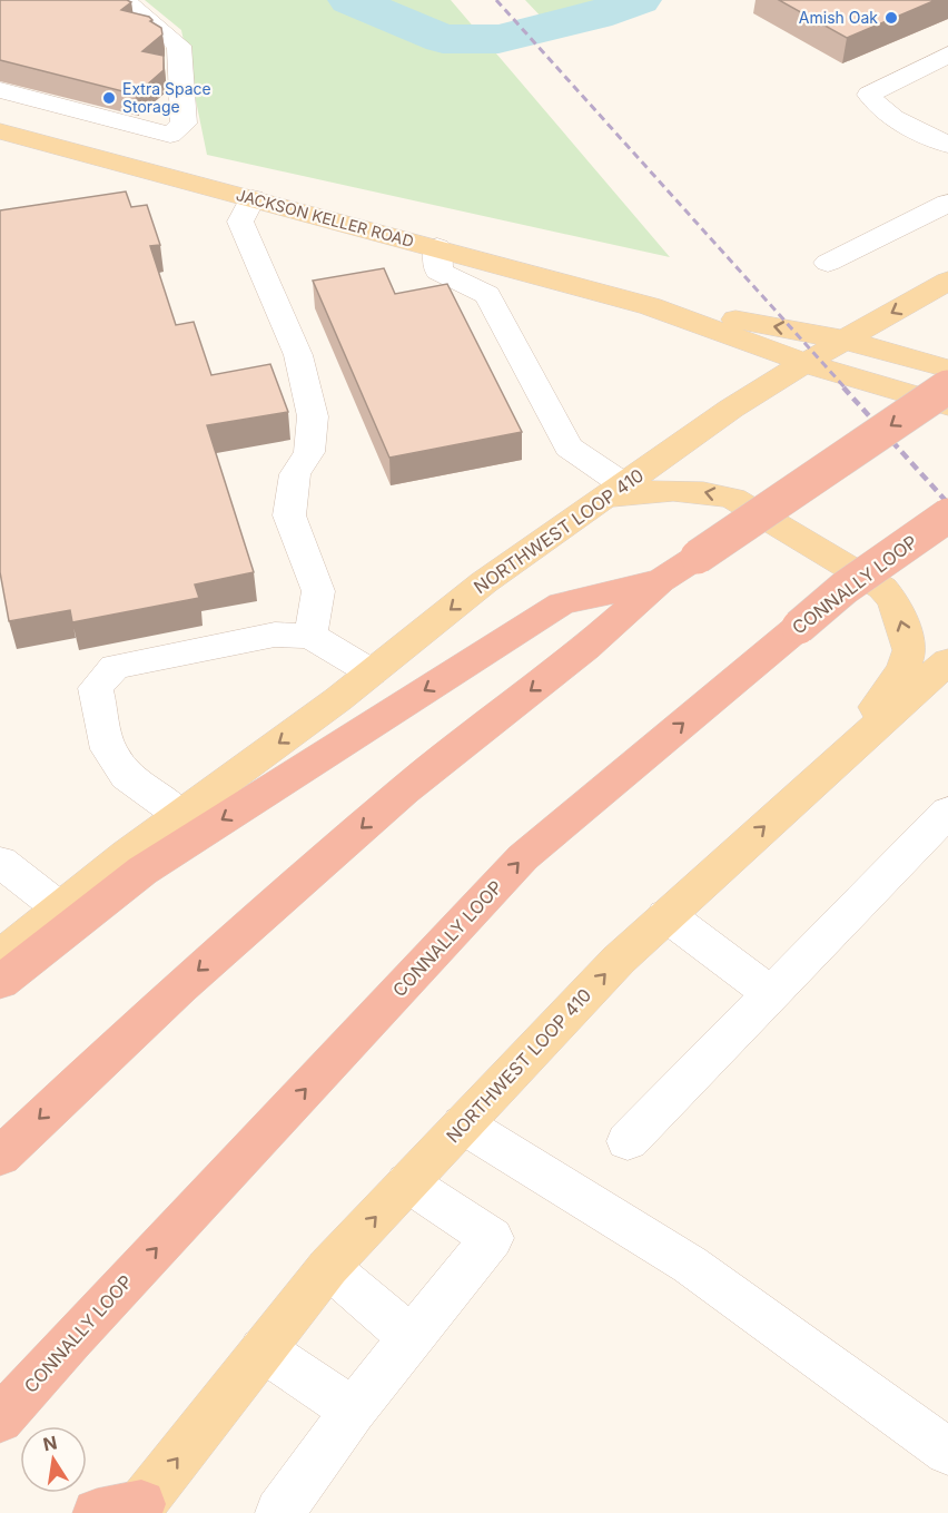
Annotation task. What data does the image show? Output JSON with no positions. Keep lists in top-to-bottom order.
{
  "streets": {
    "highway": ["CONNALLY LOOP"],
    "main road": ["JACKSON KELLER ROAD", "NORTHWEST LOOP 410"]
  },
  "crossings": [
    ["JACKSON KELLER ROAD", "NORTHWEST LOOP 410"]
  ],
  "places": ["Amish Oak", "Extra Space Storage"],
  "north": "top"
}
